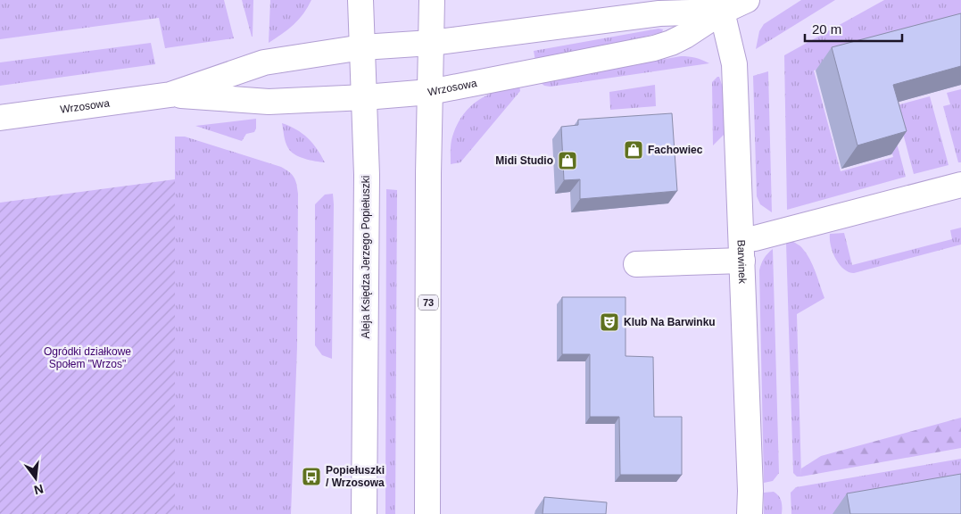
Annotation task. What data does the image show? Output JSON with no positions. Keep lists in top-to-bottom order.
{
  "streets": {
    "street": [
      "Wrzosowa",
      "Aleja Księdza Jerzego Popiełuszki",
      "Barwinek",
      "73"
    ]
  },
  "crossings": [
    ["Wrzosowa", "Aleja Księdza Jerzego Popiełuszki"],
    ["Wrzosowa", "Barwinek"],
    ["Wrzosowa", "73"]
  ],
  "parks": ["Ogródki działkowe Społem \"Wrzos\""],
  "places": {
    "shop": ["Fachowiec", "Midi Studio"],
    "theatre": ["Klub Na Barwinku"],
    "bus stop": ["Popiełuszki / Wrzosowa"]
  },
  "scale_bar": "20 m",
  "north": "bottom"
}
